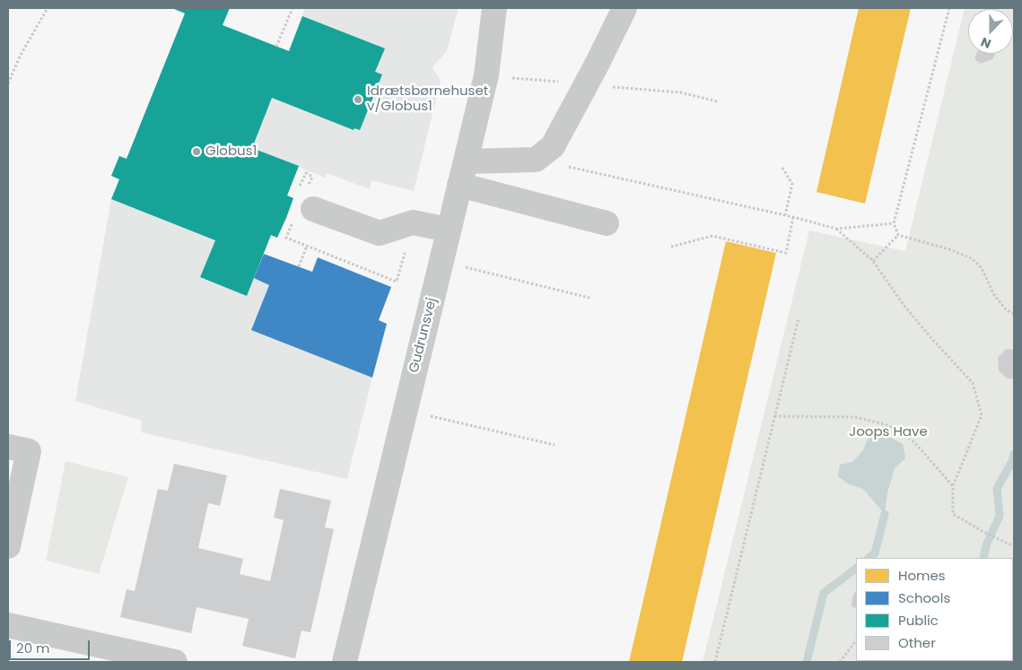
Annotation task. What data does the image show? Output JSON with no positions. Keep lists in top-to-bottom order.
{
  "streets": {
    "street": ["Gudrunsvej"]
  },
  "parks": ["Joops Have"],
  "places": ["Idrætsbørnehuset v/Globus1", "Globus1"],
  "legend": [
    "Homes",
    "Schools",
    "Public",
    "Other"
  ],
  "scale_bar": "20 m",
  "north": "bottom"
}
